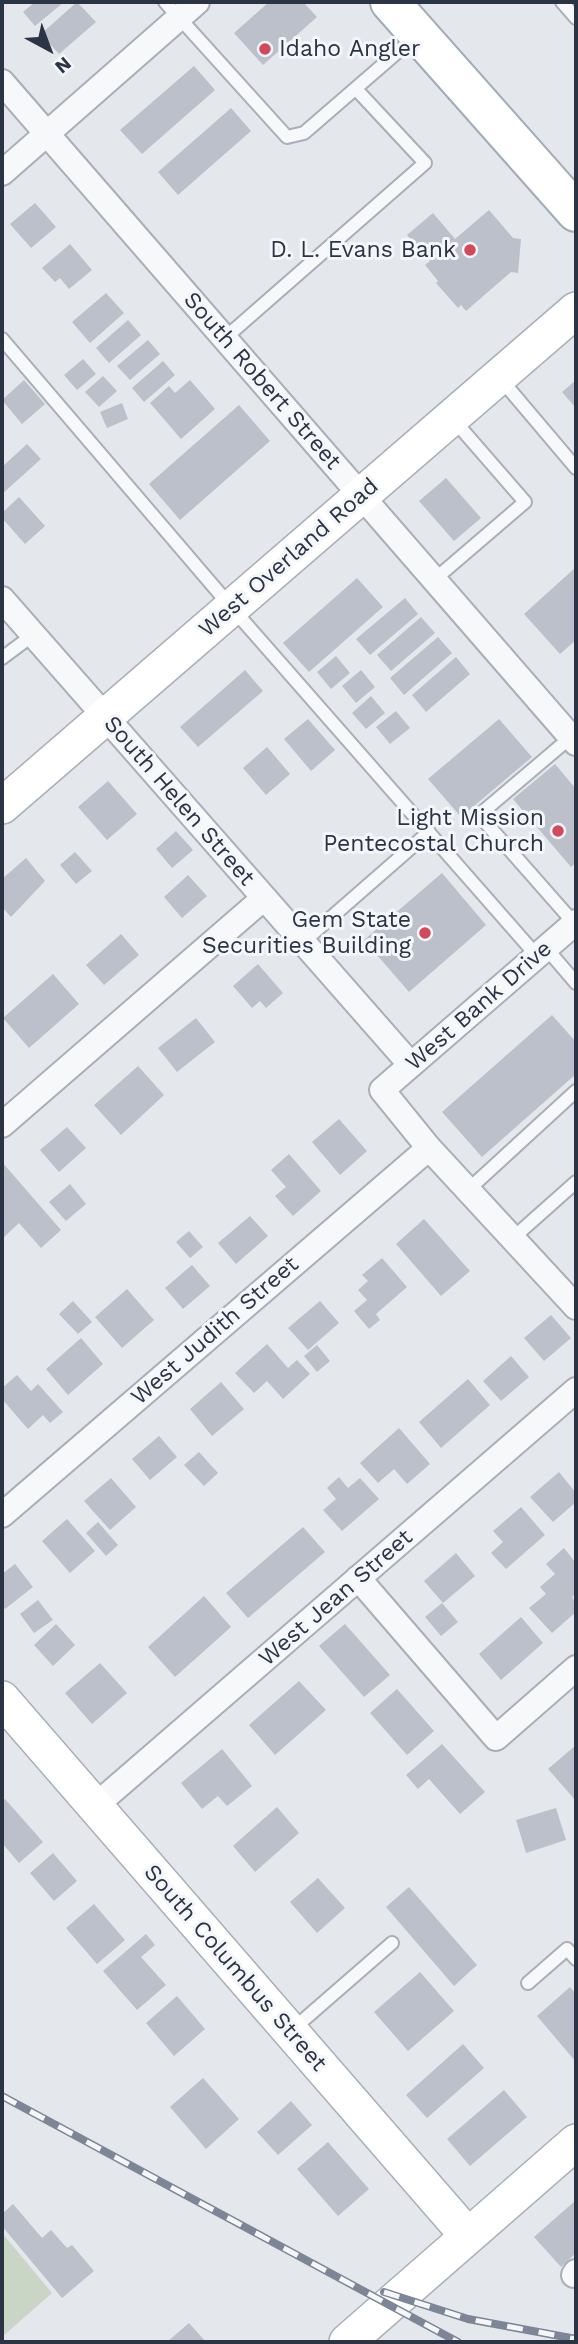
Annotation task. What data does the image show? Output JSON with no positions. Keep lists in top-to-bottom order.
{
  "streets": {
    "street": [
      "South Robert Street",
      "West Overland Road",
      "South Helen Street",
      "West Bank Drive",
      "West Judith Street",
      "West Jean Street",
      "South Columbus Street"
    ]
  },
  "crossings": [
    ["South Robert Street", "West Overland Road"],
    ["West Overland Road", "South Helen Street"],
    ["South Helen Street", "West Bank Drive"],
    ["West Bank Drive", "West Judith Street"],
    ["West Jean Street", "South Columbus Street"]
  ],
  "places": [
    "Idaho Angler",
    "D. L. Evans Bank",
    "Light Mission Pentecostal Church",
    "Gem State Securities Building"
  ],
  "north": "bottom right"
}
